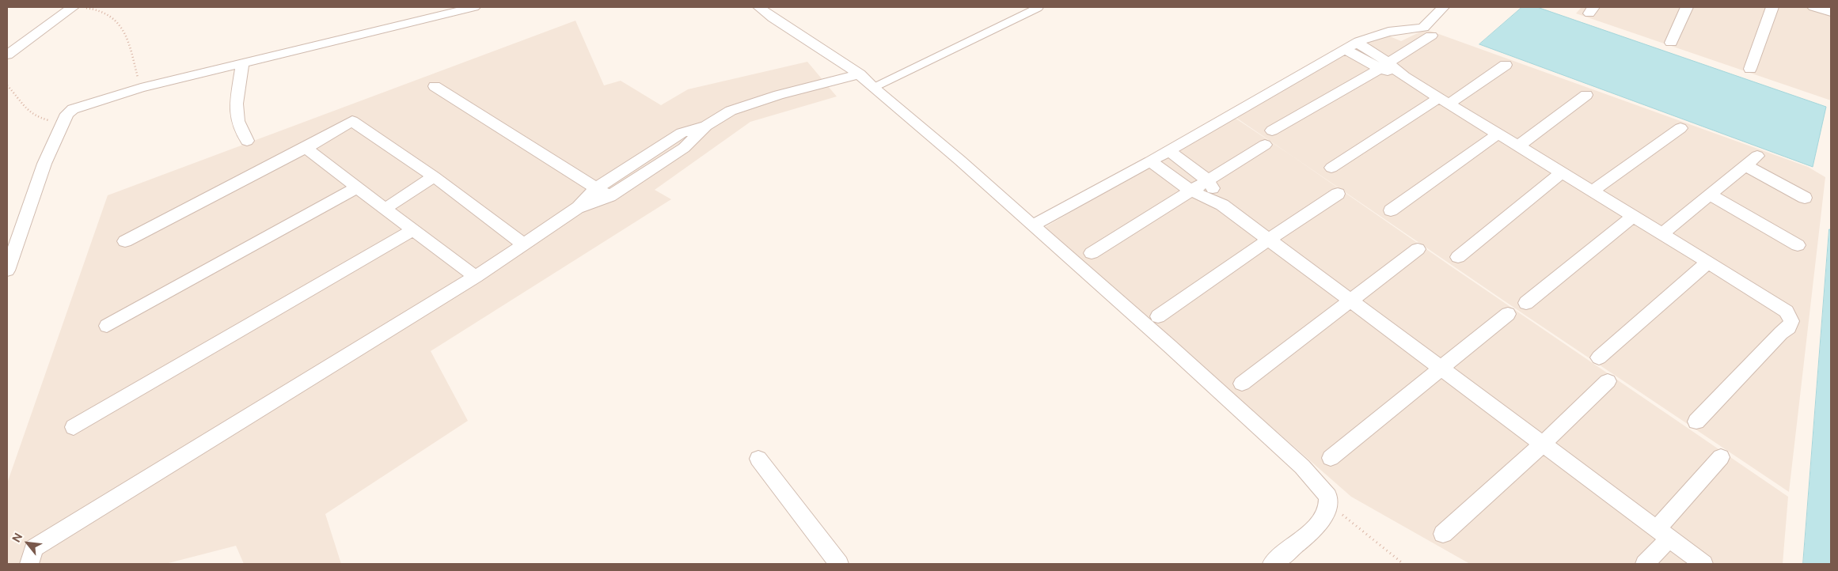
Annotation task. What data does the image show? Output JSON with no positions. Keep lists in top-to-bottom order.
{
  "north": "top left"
}
